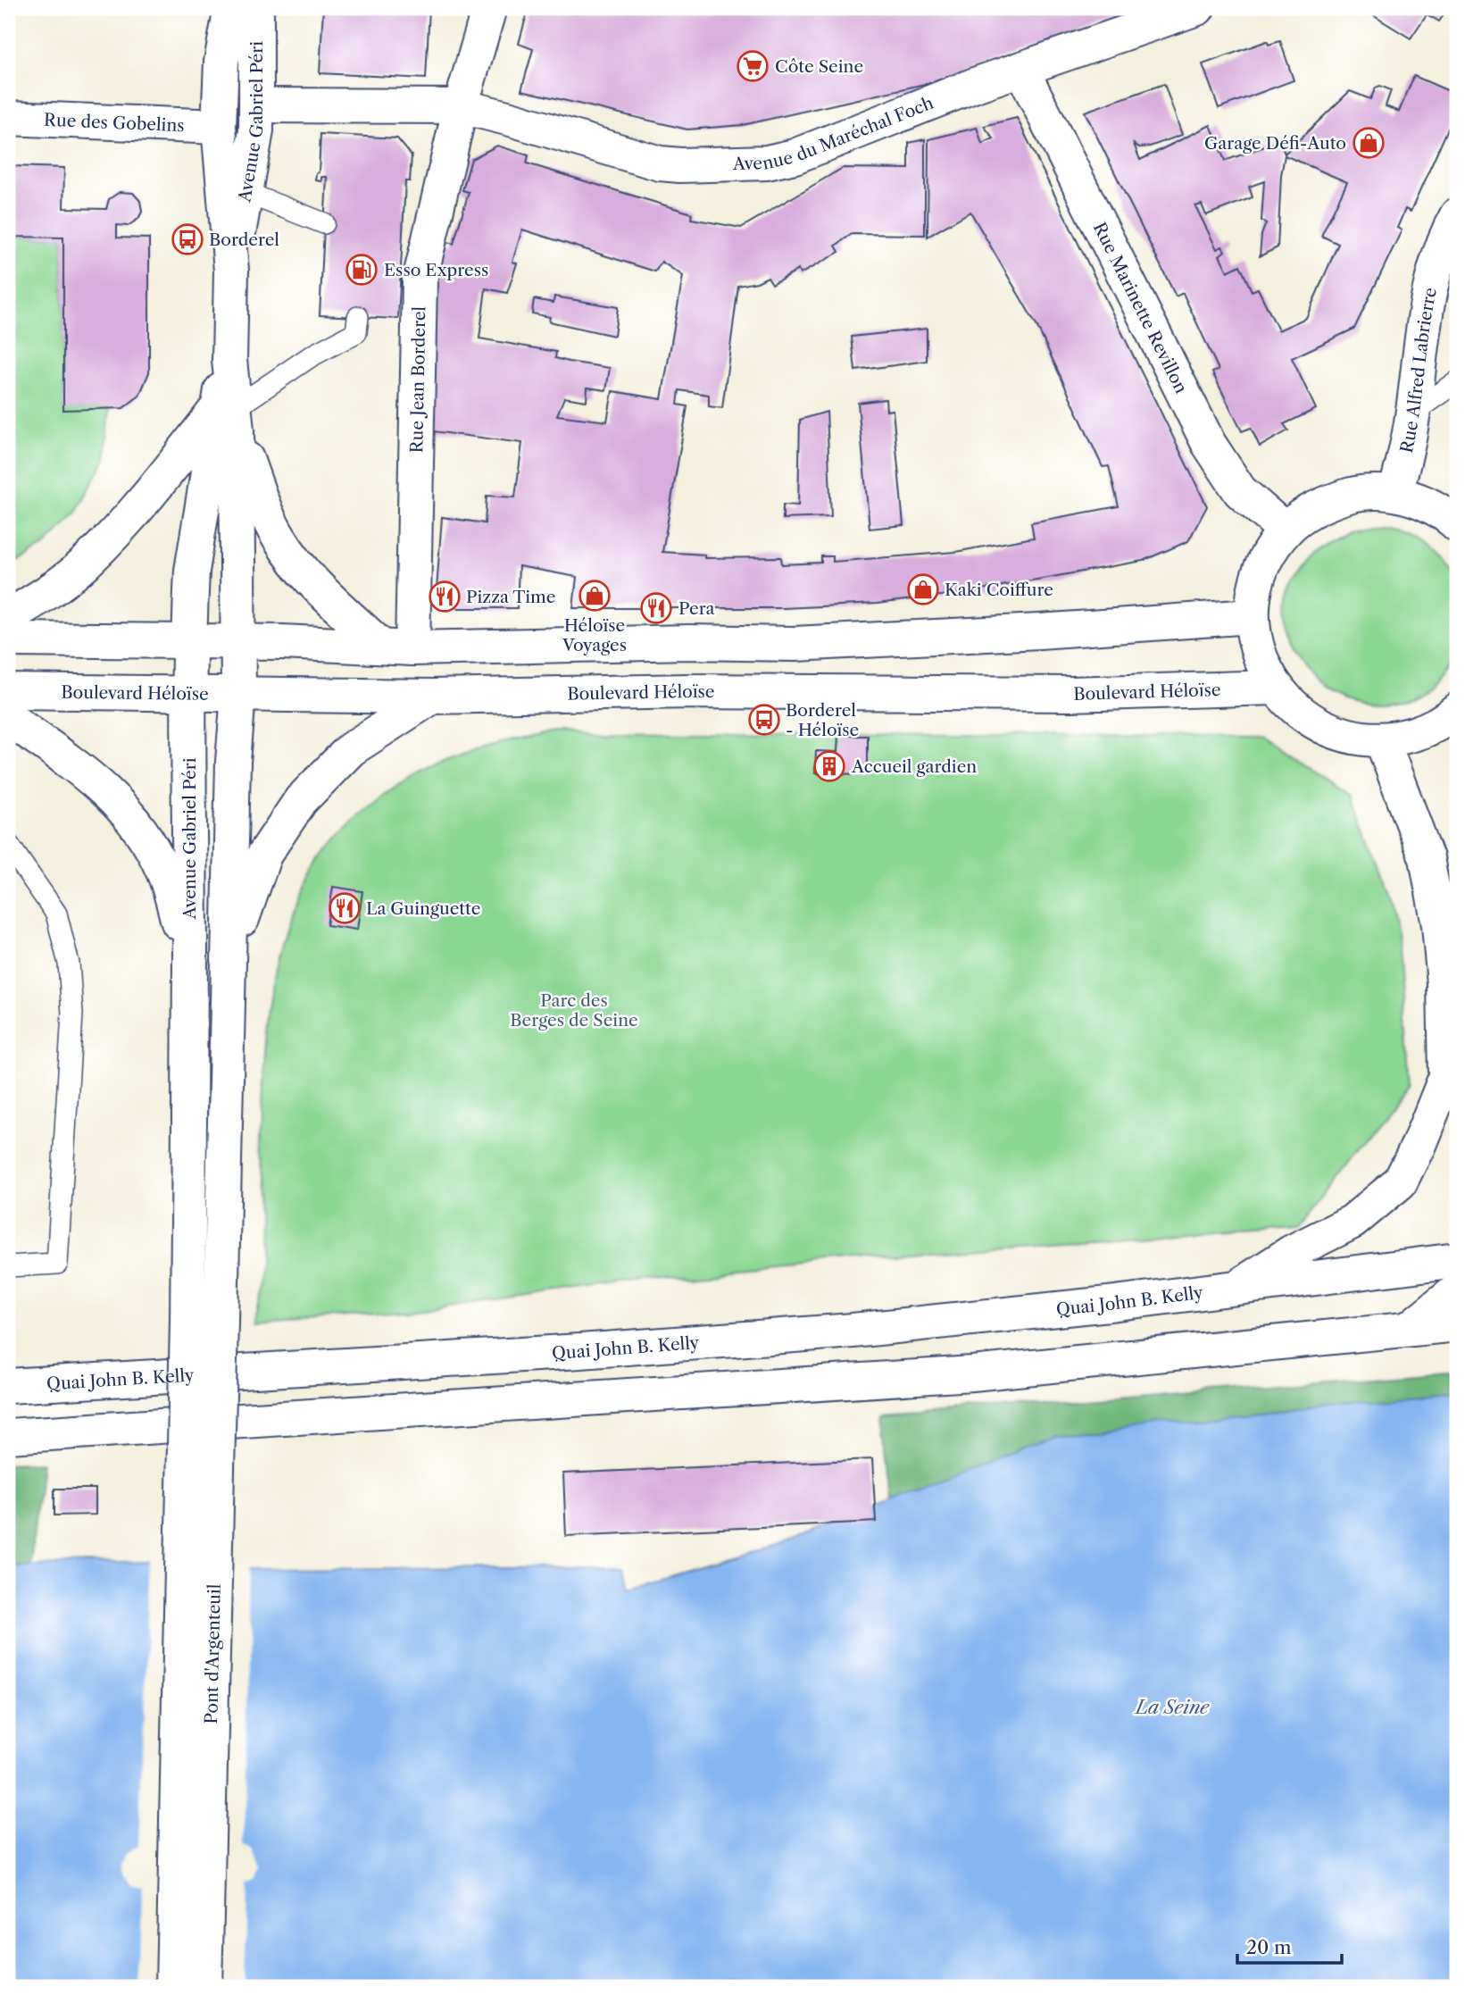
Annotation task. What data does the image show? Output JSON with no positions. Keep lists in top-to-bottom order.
{
  "streets": {
    "main road": [
      "Avenue Gabriel Péri",
      "Rue des Gobelins",
      "Avenue du Maréchal Foch",
      "Rue Marinette Revillon",
      "Rue Alfred Labrierre",
      "Rue Jean Borderel",
      "Boulevard Héloïse",
      "Quai John B. Kelly",
      "Pont d'Argenteuil"
    ]
  },
  "crossings": [
    ["Avenue Gabriel Péri", "Rue des Gobelins"],
    ["Avenue Gabriel Péri", "Boulevard Héloïse"],
    ["Avenue Gabriel Péri", "Pont d'Argenteuil"],
    ["Avenue du Maréchal Foch", "Rue Marinette Revillon"],
    ["Avenue du Maréchal Foch", "Rue Jean Borderel"]
  ],
  "water": ["La Seine"],
  "parks": ["Parc des Berges de Seine"],
  "places": {
    "supermarket": ["Côte Seine"],
    "shop": ["Garage Défi-Auto", "Kaki Coiffure", "Héloïse Voyages"],
    "bus stop": ["Borderel", "Borderel - Héloïse"],
    "fuel station": ["Esso Express"],
    "restaurant": ["Pizza Time", "Pera", "La Guinguette"],
    "building": ["Accueil gardien"]
  },
  "scale_bar": "20 m"
}
